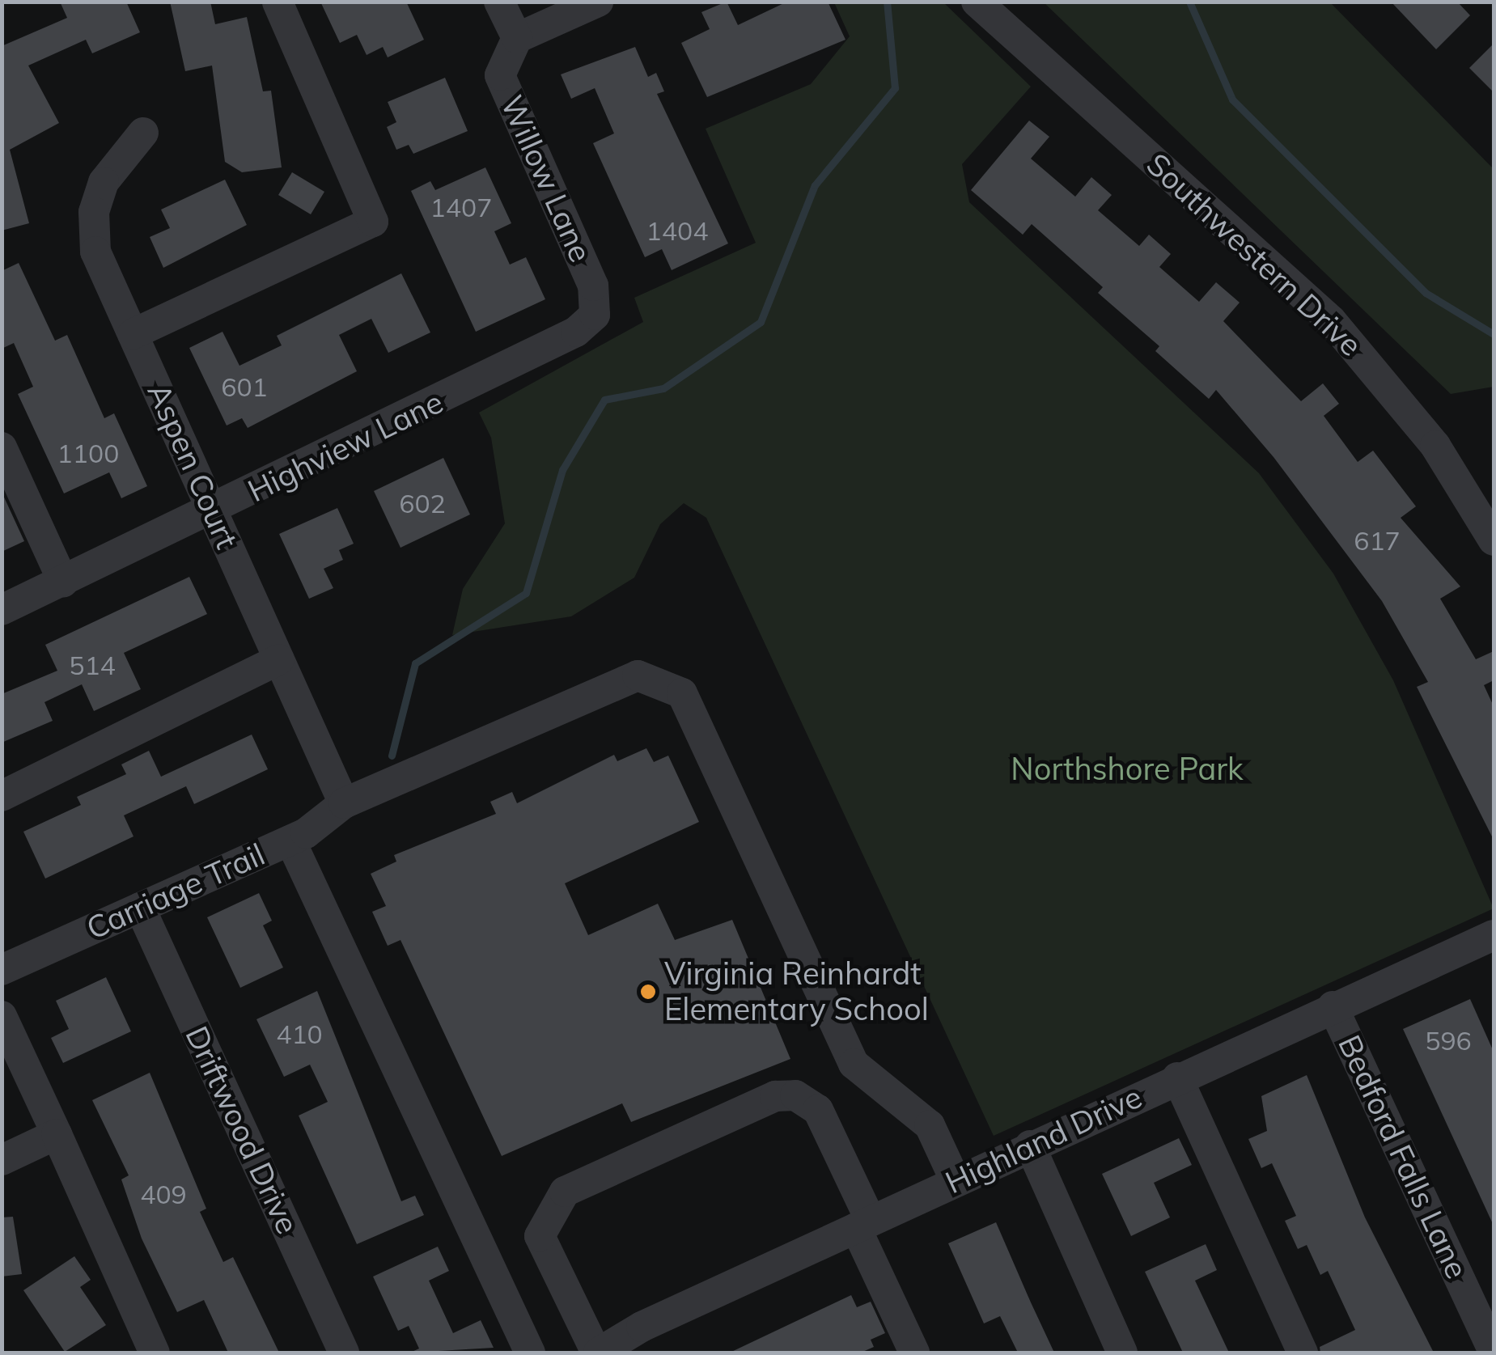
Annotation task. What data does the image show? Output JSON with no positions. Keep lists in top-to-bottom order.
{
  "streets": {
    "street": [
      "Willow Lane",
      "Southwestern Drive",
      "Highview Lane",
      "Aspen Court",
      "Carriage Trail",
      "Driftwood Drive",
      "Highland Drive",
      "Bedford Falls Lane"
    ]
  },
  "crossings": [
    ["Willow Lane", "Highview Lane"],
    ["Highview Lane", "Aspen Court"],
    ["Aspen Court", "Carriage Trail"],
    ["Carriage Trail", "Driftwood Drive"],
    ["Carriage Trail", "Highland Drive"],
    ["Highland Drive", "Bedford Falls Lane"]
  ],
  "parks": ["Northshore Park"],
  "places": ["Virginia Reinhardt Elementary School"],
  "house_numbers": [
    "1407",
    "1404",
    "601",
    "1100",
    "602",
    "617",
    "514",
    "410",
    "596",
    "409"
  ]
}
